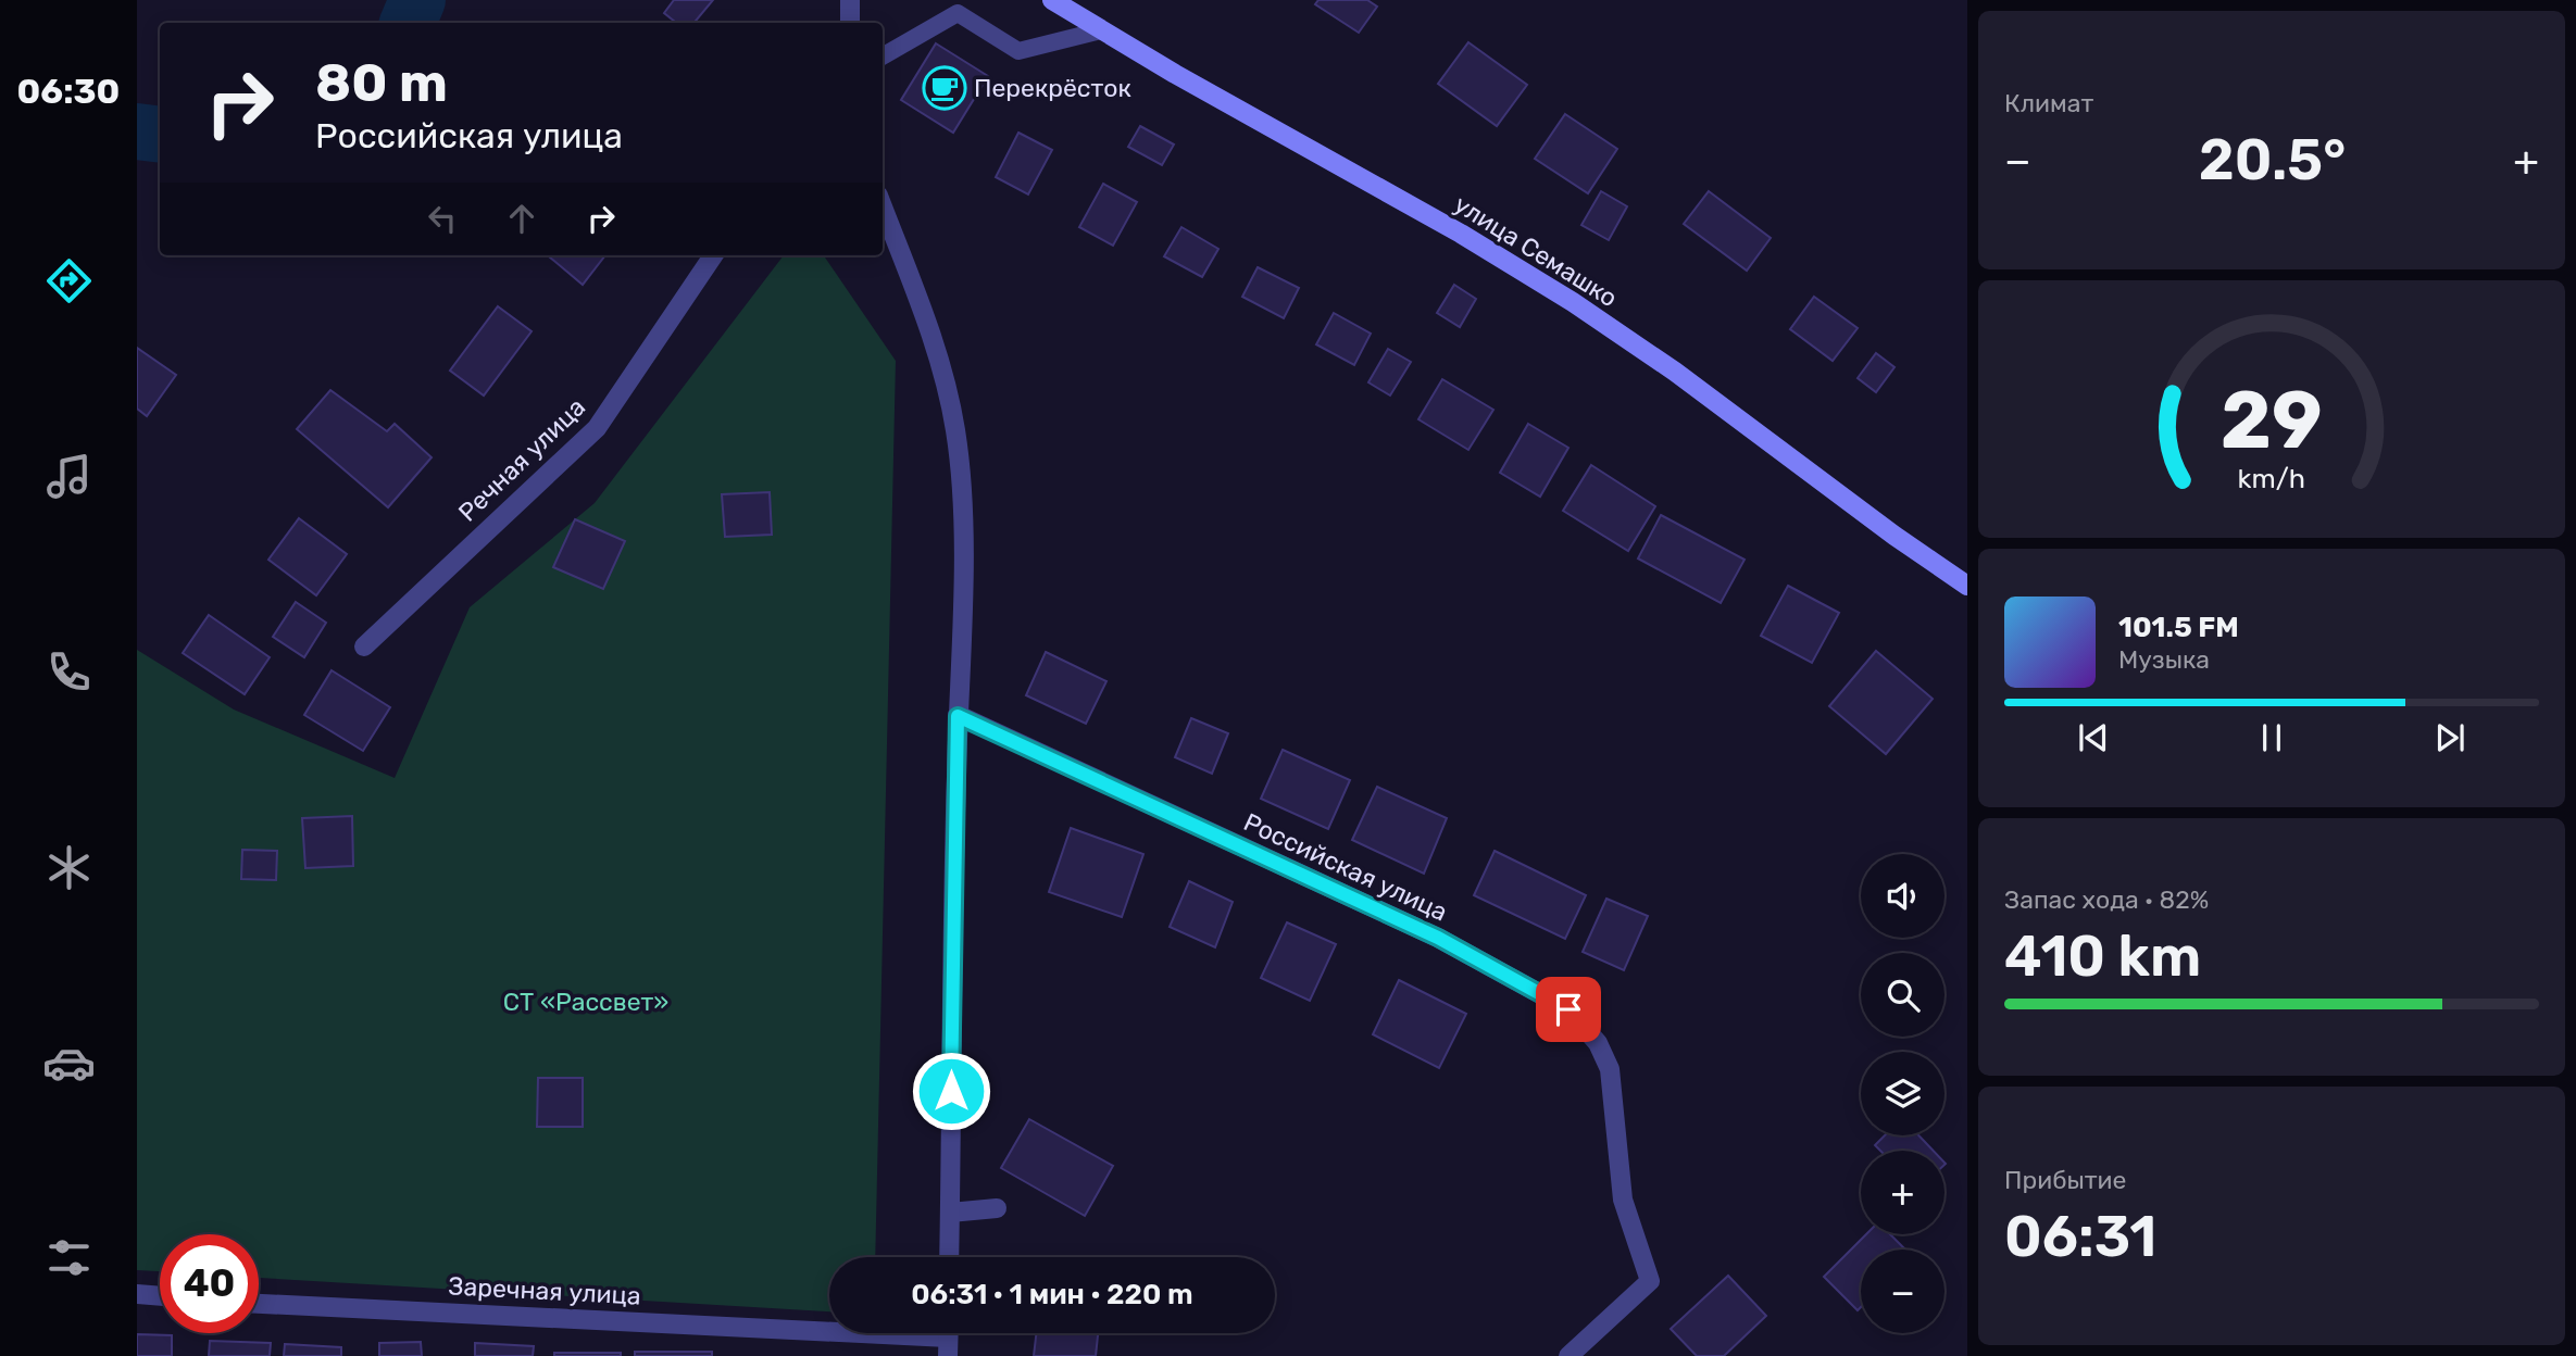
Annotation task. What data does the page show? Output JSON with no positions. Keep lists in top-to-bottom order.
{
  "streets": {
    "main road": ["улица Семашко"],
    "street": ["Речная улица", "Российская улица", "Заречная улица"]
  },
  "parks": ["СТ «Рассвет»"],
  "places": {
    "cafe": ["Перекрёсток"]
  },
  "page": {
    "tabs": "06:30",
    "tile": [
      "Климат",
      ["Запас хода · 82%", "410 km"],
      ["Прибытие", "06:31"]
    ],
    "turn": ["80 m", "Российская улица"],
    "heat": ["−", "20.5°", "+"],
    "song": ["101.5 FM", "Музыка"],
    "map_buttons": ["+", "−"],
    "limit": "40",
    "trip": "06:31 · 1 мин · 220 m",
    "gauge": ["29", "km/h"]
  }
}
